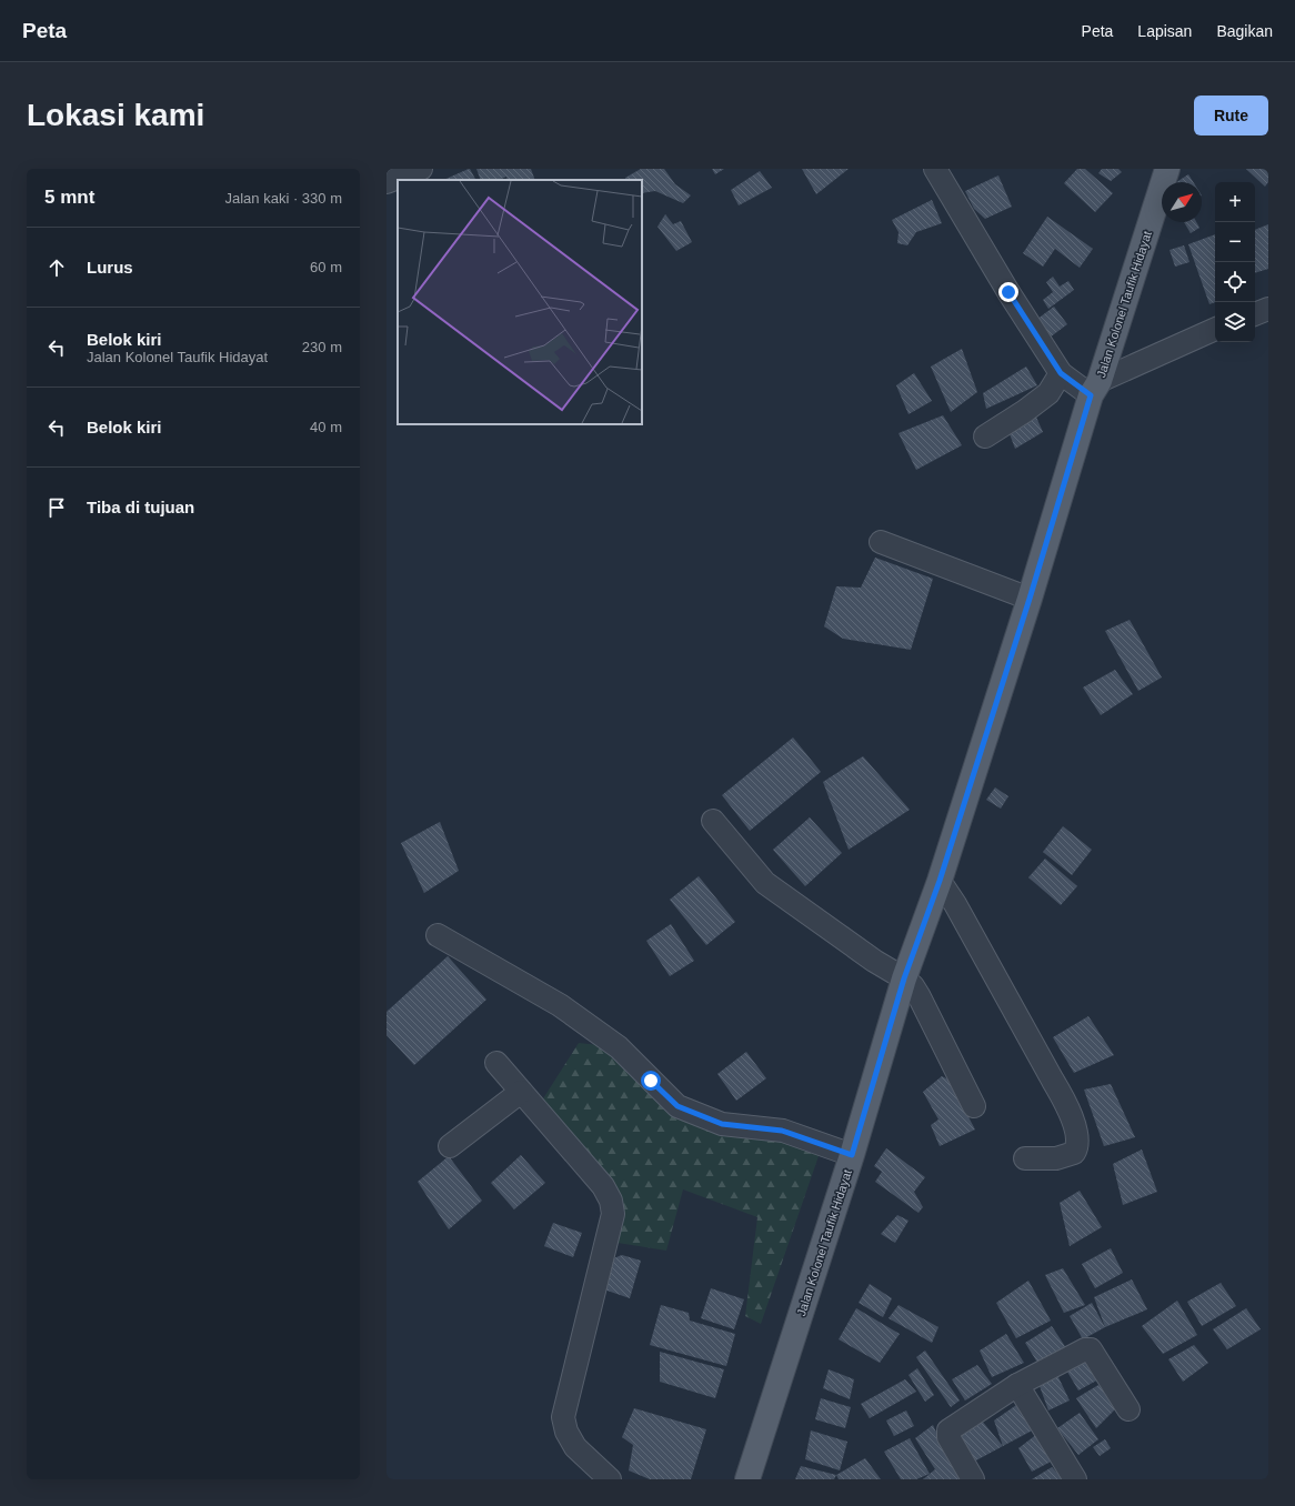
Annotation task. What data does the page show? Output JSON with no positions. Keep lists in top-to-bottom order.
{
  "streets": {
    "main road": ["Jalan Kolonel Taufik Hidayat"]
  },
  "north": "top right",
  "page": {
    "header": "Peta",
    "nav": ["Peta", "Lapisan", "Bagikan"],
    "buttons": "Rute",
    "title": "Lokasi kami",
    "heading": ["5 mnt", "Jalan kaki · 330 m"],
    "map_buttons": ["+", "−"],
    "list": [
      ["Lurus", "60 m"],
      ["Belok kiri", "Jalan Kolonel Taufik Hidayat", "230 m"],
      ["Belok kiri", "40 m"],
      "Tiba di tujuan"
    ]
  }
}
